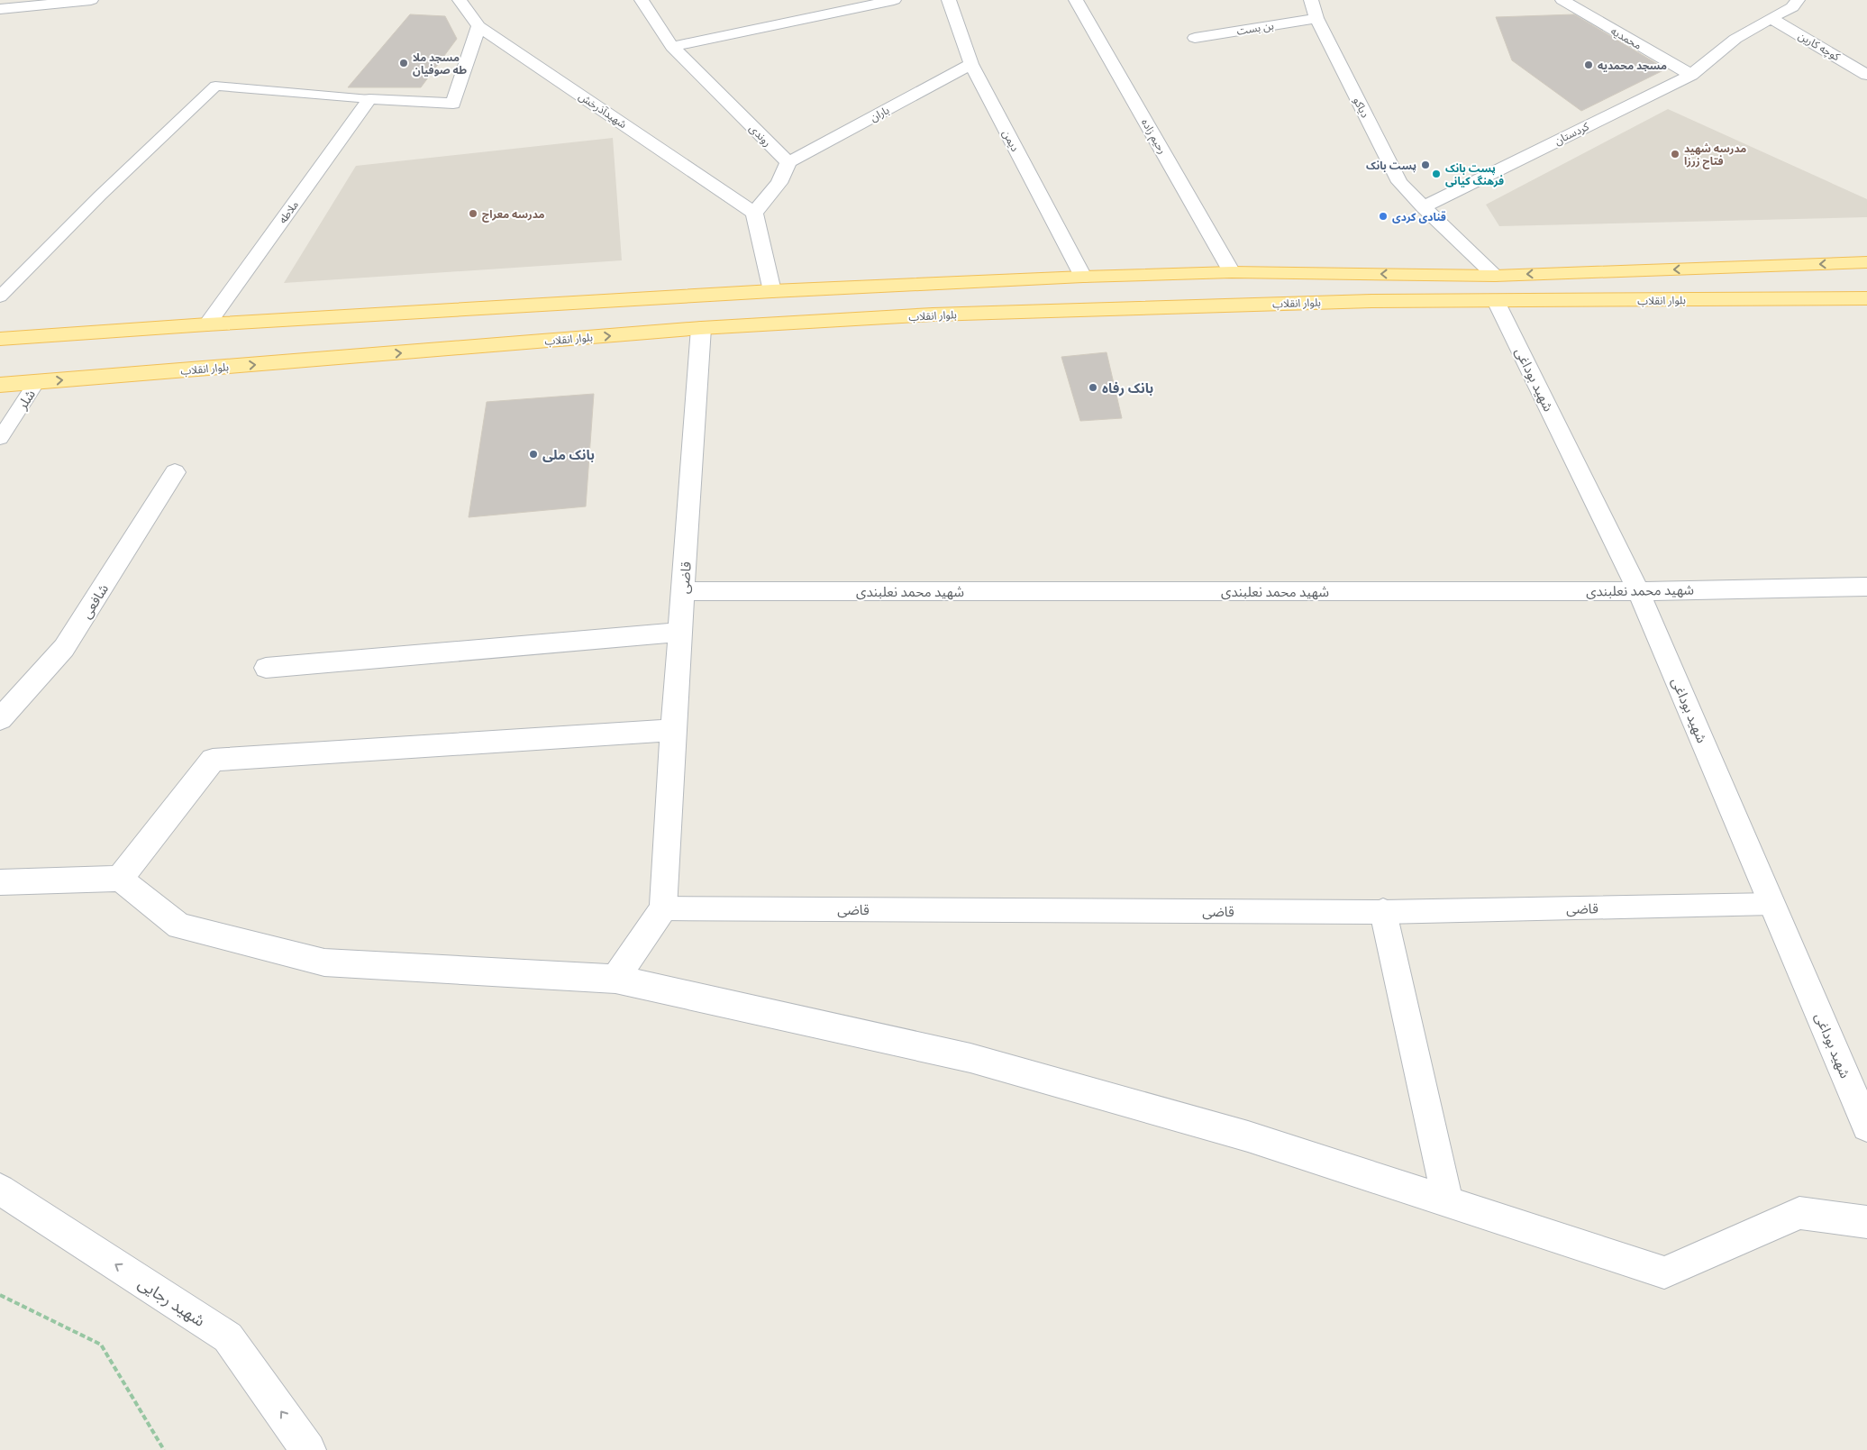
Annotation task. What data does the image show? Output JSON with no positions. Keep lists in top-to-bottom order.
{
  "streets": {
    "main road": ["بلوار انقلاب"],
    "street": [
      "بن بست",
      "محمدیه",
      "کوچه کارین",
      "دیاکو",
      "شهیدآذرخش",
      "باران",
      "کردستان",
      "روندی",
      "رحیم زاده",
      "دیمن",
      "ملاطه",
      "شهید بوداغی",
      "قاضی",
      "شهید محمد نعلبندی",
      "شافعی",
      "شهید رجایی"
    ],
    "lane": ["شلر"]
  },
  "crossings": [
    ["بن بست", "دیاکو"],
    ["محمدیه", "کردستان"],
    ["کوچه کارین", "کردستان"],
    ["دیاکو", "کردستان"],
    ["باران", "روندی"],
    ["باران", "دیمن"],
    ["بلوار انقلاب", "شهید بوداغی"],
    ["بلوار انقلاب", "شلر"],
    ["بلوار انقلاب", "قاضی"],
    ["شهید بوداغی", "قاضی"],
    ["شهید بوداغی", "شهید محمد نعلبندی"],
    ["قاضی", "شهید محمد نعلبندی"]
  ],
  "one_way": ["شهید رجایی"],
  "places": [
    "مسجد ملا طه صوفیان",
    "مسجد محمدیه",
    "مدرسه شهید فتاح زرزا",
    "پست بانک",
    "پست بانک فرهنگ کیانی",
    "مدرسه معراج",
    "قنادی کردی",
    "بانک رفاه",
    "بانک ملی"
  ]
}
